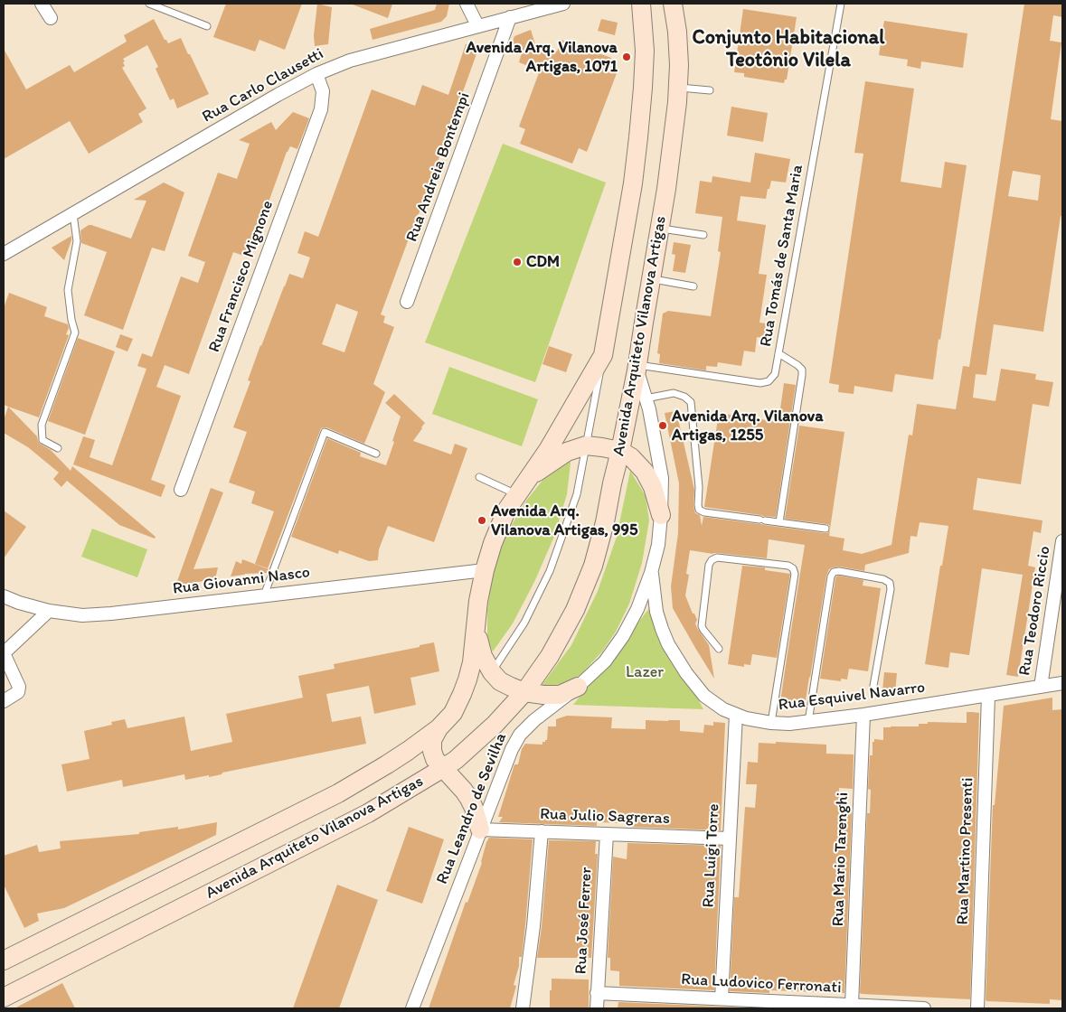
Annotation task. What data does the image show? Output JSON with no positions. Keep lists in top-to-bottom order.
{
  "streets": {
    "main road": ["Avenida Arquiteto Vilanova Artigas"],
    "street": [
      "Rua Carlo Clausetti",
      "Rua Andreia Bontempi",
      "Rua Francisco Mignone",
      "Rua Giovanni Nasco",
      "Rua Teodoro Riccio",
      "Rua Esquivel Navarro",
      "Rua Leandro de Sevilha",
      "Rua Julio Sagreras",
      "Rua Martino Presenti",
      "Rua Luigi Torre",
      "Rua Mario Tarenghi",
      "Rua José Ferrer",
      "Rua Ludovico Ferronati"
    ],
    "lane": ["Rua Tomás de Santa Maria"]
  },
  "crossings": [
    ["Rua Carlo Clausetti", "Rua Andreia Bontempi"],
    ["Rua Carlo Clausetti", "Rua Francisco Mignone"],
    ["Rua Tomás de Santa Maria", "Avenida Arquiteto Vilanova Artigas"],
    ["Rua Tomás de Santa Maria", "Rua Leandro de Sevilha"],
    ["Avenida Arquiteto Vilanova Artigas", "Rua Giovanni Nasco"],
    ["Avenida Arquiteto Vilanova Artigas", "Rua Leandro de Sevilha"],
    ["Rua Teodoro Riccio", "Rua Esquivel Navarro"],
    ["Rua Esquivel Navarro", "Rua Leandro de Sevilha"],
    ["Rua Esquivel Navarro", "Rua Martino Presenti"],
    ["Rua Esquivel Navarro", "Rua Luigi Torre"],
    ["Rua Esquivel Navarro", "Rua Mario Tarenghi"],
    ["Rua Leandro de Sevilha", "Rua Julio Sagreras"],
    ["Rua Julio Sagreras", "Rua Luigi Torre"],
    ["Rua Julio Sagreras", "Rua José Ferrer"],
    ["Rua Luigi Torre", "Rua Ludovico Ferronati"],
    ["Rua Mario Tarenghi", "Rua Ludovico Ferronati"],
    ["Rua José Ferrer", "Rua Ludovico Ferronati"]
  ],
  "districts": ["Conjunto Habitacional Teotônio Vilela"],
  "parks": ["Lazer"],
  "places": [
    "Avenida Arq. Vilanova Artigas, 1071",
    "CDM",
    "Avenida Arq. Vilanova Artigas, 1255",
    "Avenida Arq. Vilanova Artigas, 995"
  ]
}
